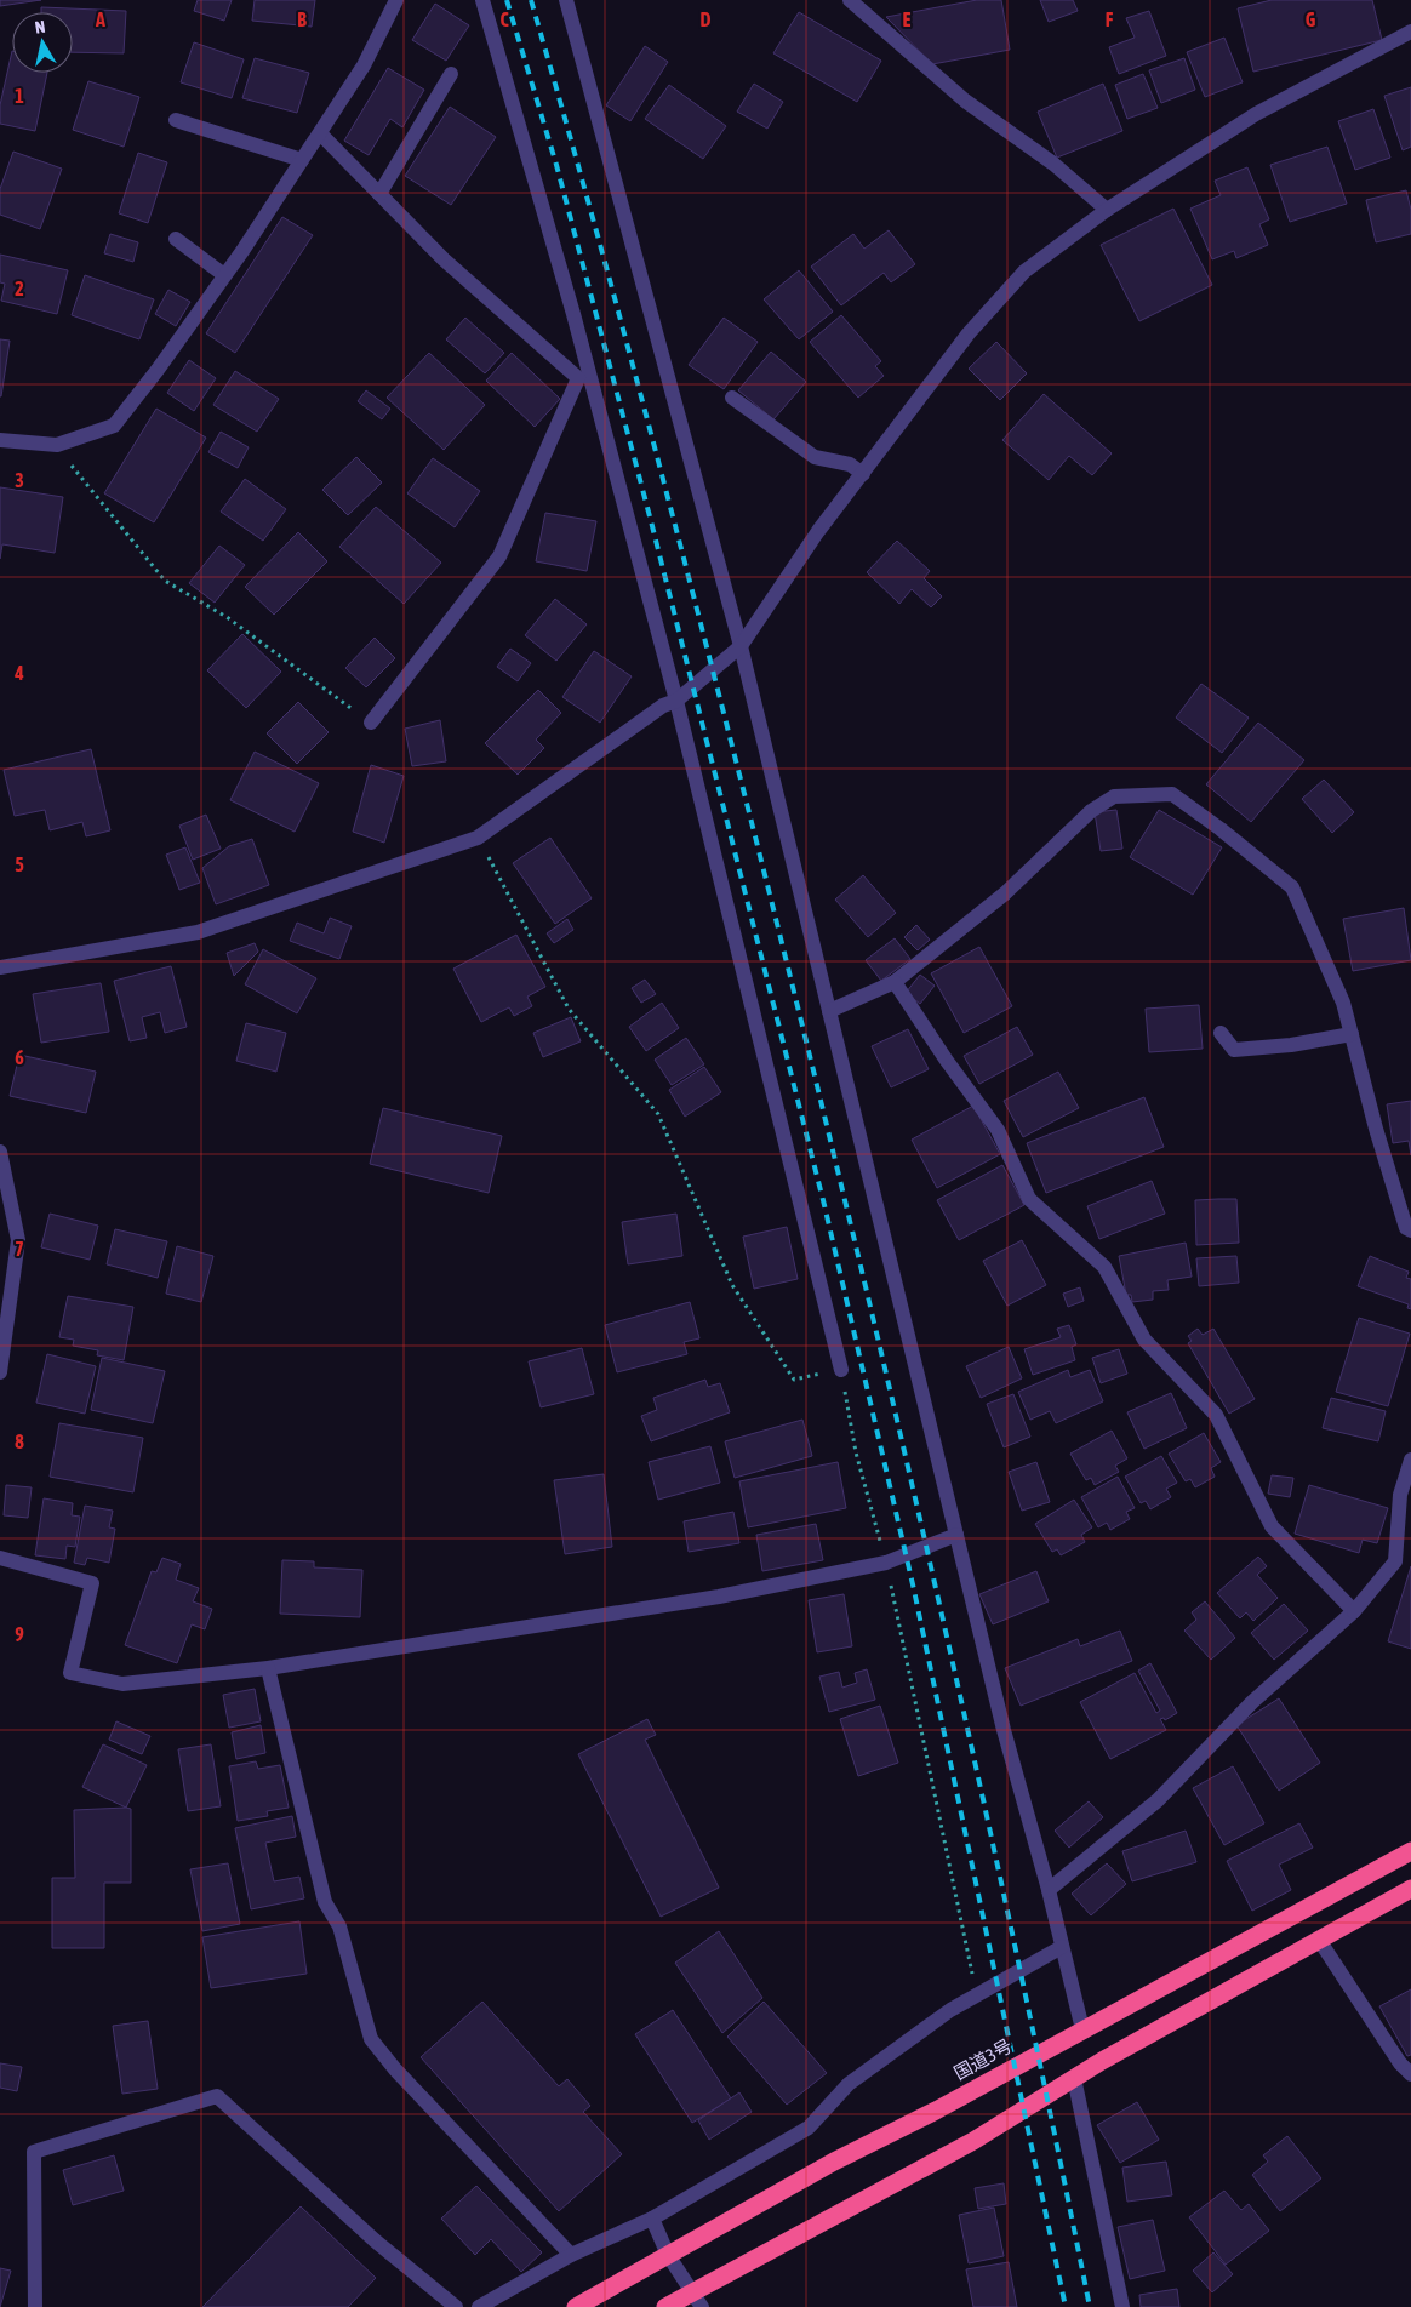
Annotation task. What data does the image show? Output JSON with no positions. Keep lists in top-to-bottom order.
{
  "streets": {
    "highway": ["国道3号"]
  },
  "north": "top",
  "grid": {
    "columns": [
      "A",
      "B",
      "C",
      "D",
      "E",
      "F",
      "G"
    ],
    "rows": [
      "1",
      "2",
      "3",
      "4",
      "5",
      "6",
      "7",
      "8",
      "9"
    ]
  }
}
